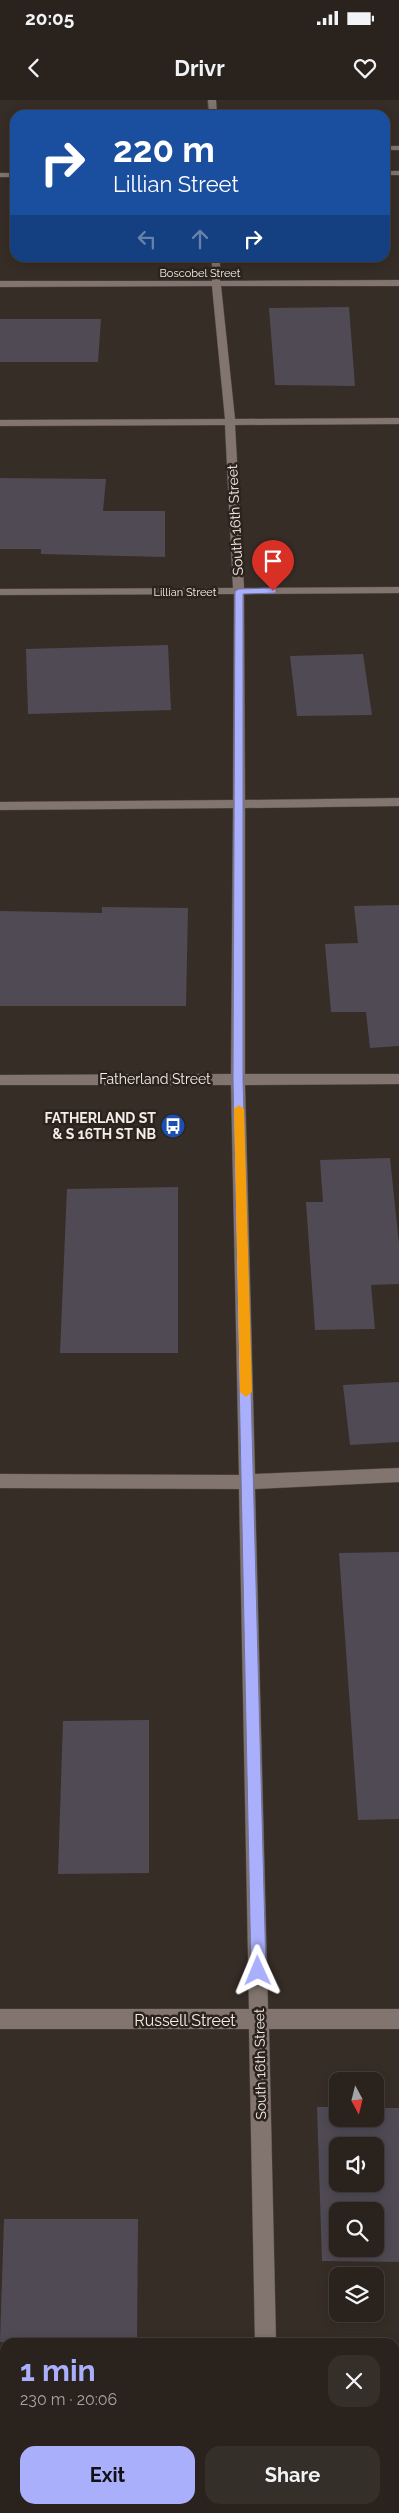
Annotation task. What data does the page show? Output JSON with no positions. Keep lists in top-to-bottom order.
{
  "streets": {
    "street": [
      "Boscobel Street",
      "South 16th Street",
      "Lillian Street",
      "Fatherland Street",
      "Russell Street"
    ]
  },
  "crossings": [
    ["Boscobel Street", "South 16th Street"],
    ["South 16th Street", "Lillian Street"],
    ["South 16th Street", "Fatherland Street"],
    ["South 16th Street", "Russell Street"]
  ],
  "places": {
    "bus stop": ["FATHERLAND ST & S 16TH ST NB"]
  },
  "north": "bottom",
  "page": {
    "status": "20:05",
    "header": "Drivr",
    "turn": ["220 m", "Lillian Street"],
    "heading": ["1 min", "230 m · 20:06"],
    "buttons": ["Exit", "Share"]
  }
}
